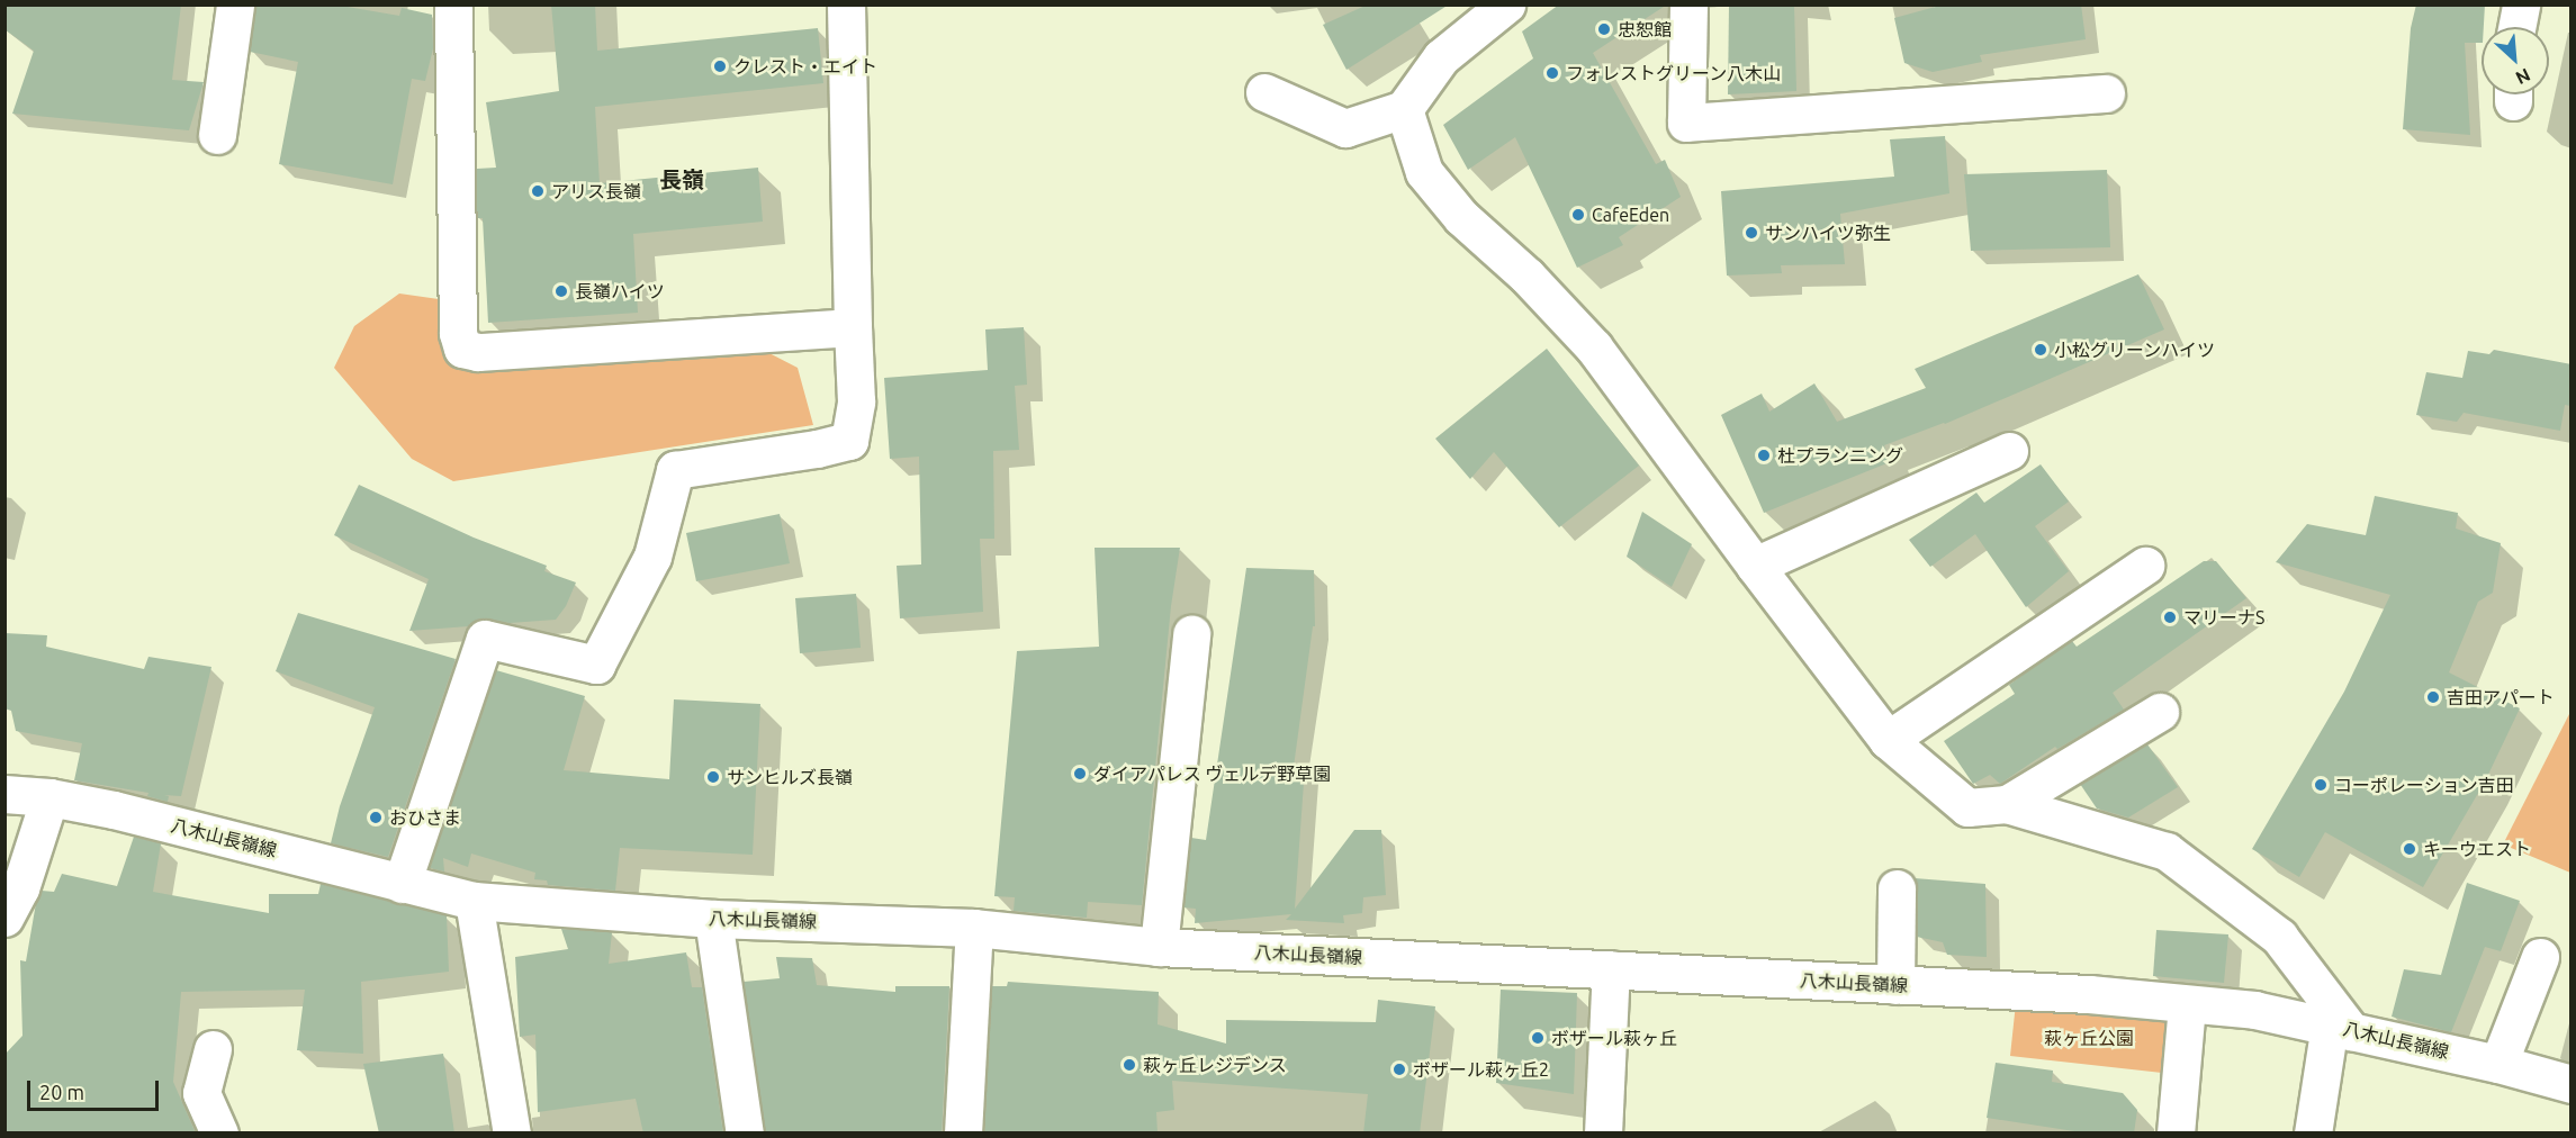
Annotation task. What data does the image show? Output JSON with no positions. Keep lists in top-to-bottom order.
{
  "streets": {
    "street": ["八木山長嶺線"]
  },
  "districts": ["長嶺"],
  "parks": ["萩ヶ丘公園"],
  "places": [
    "忠恕館",
    "クレスト・エイト",
    "フォレストグリーン八木山",
    "アリス長嶺",
    "CafeEden",
    "サンハイツ弥生",
    "長嶺ハイツ",
    "小松グリーンハイツ",
    "杜プランニング",
    "マリーナS",
    "吉田アパート",
    "ダイアパレス ヴェルデ野草園",
    "サンヒルズ長嶺",
    "コーポレーション吉田",
    "おひさま",
    "キーウエスト",
    "ボザール萩ヶ丘",
    "萩ヶ丘レジデンス",
    "ボザール萩ヶ丘2"
  ],
  "scale_bar": "20 m",
  "north": "bottom right"
}
